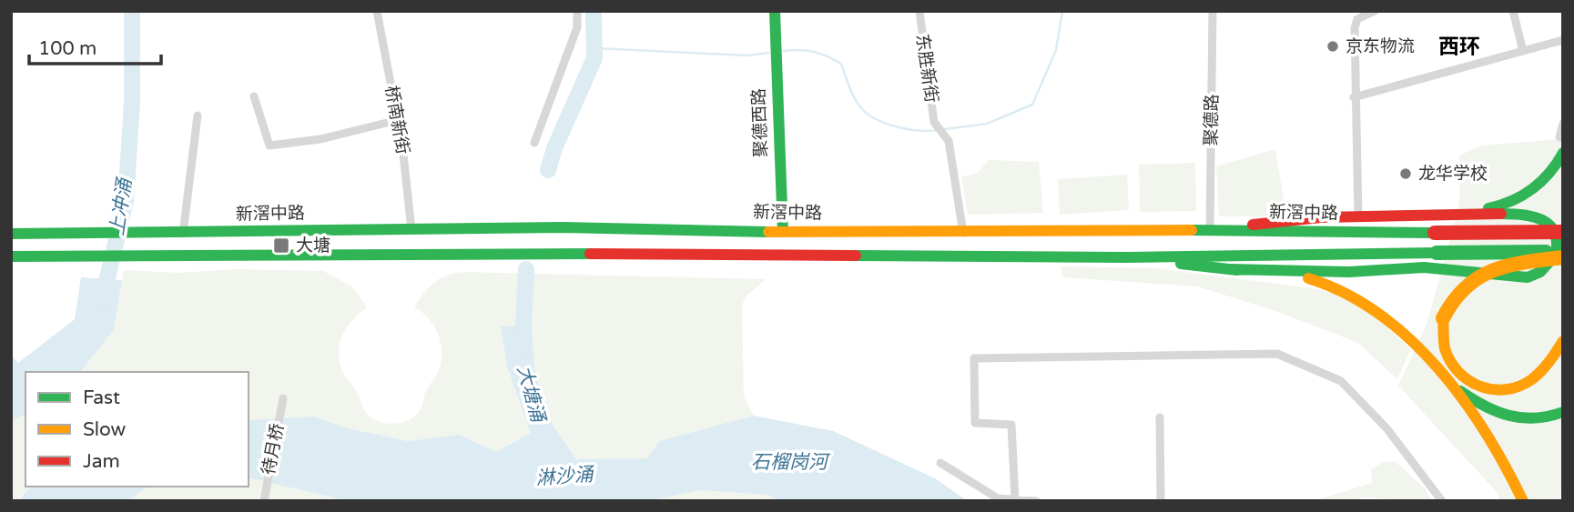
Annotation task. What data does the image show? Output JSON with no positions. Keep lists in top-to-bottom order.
{
  "streets": {
    "main road": ["聚德西路", "新滘中路"],
    "street": [
      "东胜新街",
      "桥南新街",
      "聚德路",
      "待月桥"
    ]
  },
  "crossings": [
    ["东胜新街", "新滘中路"],
    ["桥南新街", "新滘中路"],
    ["聚德路", "新滘中路"],
    ["聚德西路", "新滘中路"]
  ],
  "districts": ["西环"],
  "water": [
    "上冲涌",
    "大塘涌",
    "石榴岗河",
    "淋沙涌"
  ],
  "places": {
    "other": ["京东物流", "龙华学校"],
    "transit": ["大塘"]
  },
  "legend": ["Fast", "Slow", "Jam"],
  "scale_bar": "100 m"
}
